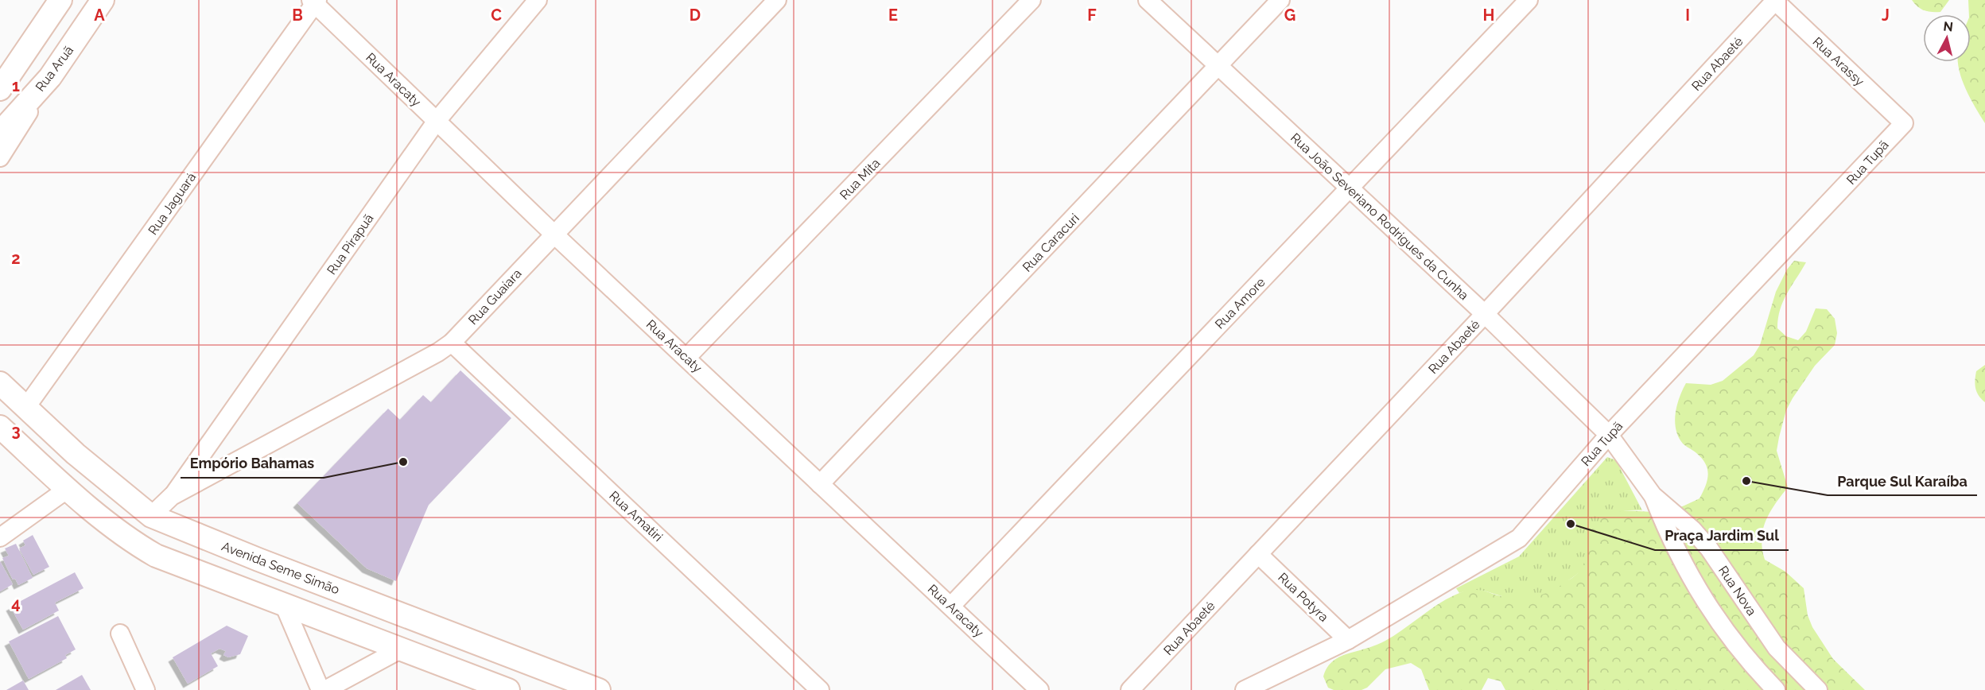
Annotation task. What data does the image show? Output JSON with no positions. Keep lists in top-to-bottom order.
{
  "streets": {
    "main road": ["Rua Aruã", "Avenida Seme Simão"],
    "street": [
      "Rua Arassy",
      "Rua Abaeté",
      "Rua Aracaty",
      "Rua Tupã",
      "Rua Mita",
      "Rua Jaguará",
      "Rua João Severiano Rodrigues da Cunha",
      "Rua Caracuri",
      "Rua Pirapuã",
      "Rua Guaíara",
      "Rua Amore",
      "Rua Amatiri",
      "Rua Nova",
      "Rua Potyra"
    ]
  },
  "crossings": [
    ["Rua Arassy", "Rua Abaeté"],
    ["Rua Arassy", "Rua Tupã"],
    ["Rua Abaeté", "Rua João Severiano Rodrigues da Cunha"],
    ["Rua Abaeté", "Rua Potyra"],
    ["Rua Aracaty", "Rua Mita"],
    ["Rua Aracaty", "Rua Jaguará"],
    ["Rua Aracaty", "Rua Caracuri"],
    ["Rua Aracaty", "Rua Pirapuã"],
    ["Rua Aracaty", "Rua Guaíara"],
    ["Rua Aracaty", "Rua Amore"],
    ["Rua Tupã", "Rua João Severiano Rodrigues da Cunha"],
    ["Rua Tupã", "Rua Nova"],
    ["Rua Tupã", "Rua Potyra"],
    ["Rua Jaguará", "Avenida Seme Simão"],
    ["Rua João Severiano Rodrigues da Cunha", "Rua Caracuri"],
    ["Rua João Severiano Rodrigues da Cunha", "Rua Amore"],
    ["Rua João Severiano Rodrigues da Cunha", "Rua Nova"],
    ["Rua Pirapuã", "Rua Guaíara"],
    ["Rua Guaíara", "Rua Amatiri"],
    ["Rua Guaíara", "Avenida Seme Simão"]
  ],
  "places": ["Empório Bahamas", "Parque Sul Karaíba", "Praça Jardim Sul"],
  "north": "top",
  "grid": {
    "columns": [
      "A",
      "B",
      "C",
      "D",
      "E",
      "F",
      "G",
      "H",
      "I",
      "J"
    ],
    "rows": [
      "1",
      "2",
      "3",
      "4"
    ]
  }
}
